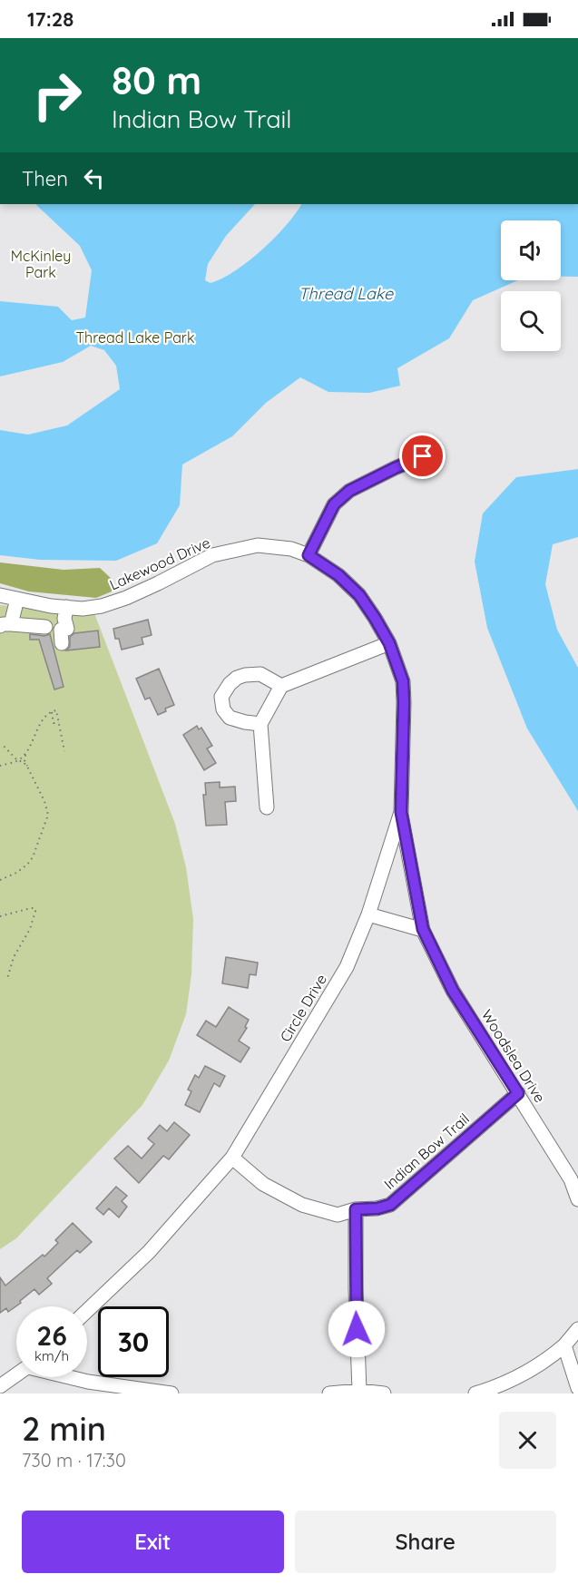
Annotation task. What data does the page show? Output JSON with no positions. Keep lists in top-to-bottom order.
{
  "streets": {
    "street": [
      "Lakewood Drive",
      "Circle Drive",
      "Woodslea Drive",
      "Indian Bow Trail"
    ]
  },
  "crossings": [
    ["Lakewood Drive", "Circle Drive"],
    ["Circle Drive", "Woodslea Drive"],
    ["Circle Drive", "Indian Bow Trail"],
    ["Woodslea Drive", "Indian Bow Trail"]
  ],
  "water": ["Thread Lake"],
  "parks": ["McKinley Park", "Thread Lake Park"],
  "page": {
    "status": "17:28",
    "turn": ["80 m", "Indian Bow Trail"],
    "then": "Then",
    "speed": "26 km/h",
    "limit": "30",
    "heading": ["2 min", "730 m · 17:30"],
    "buttons": ["Exit", "Share"]
  }
}
